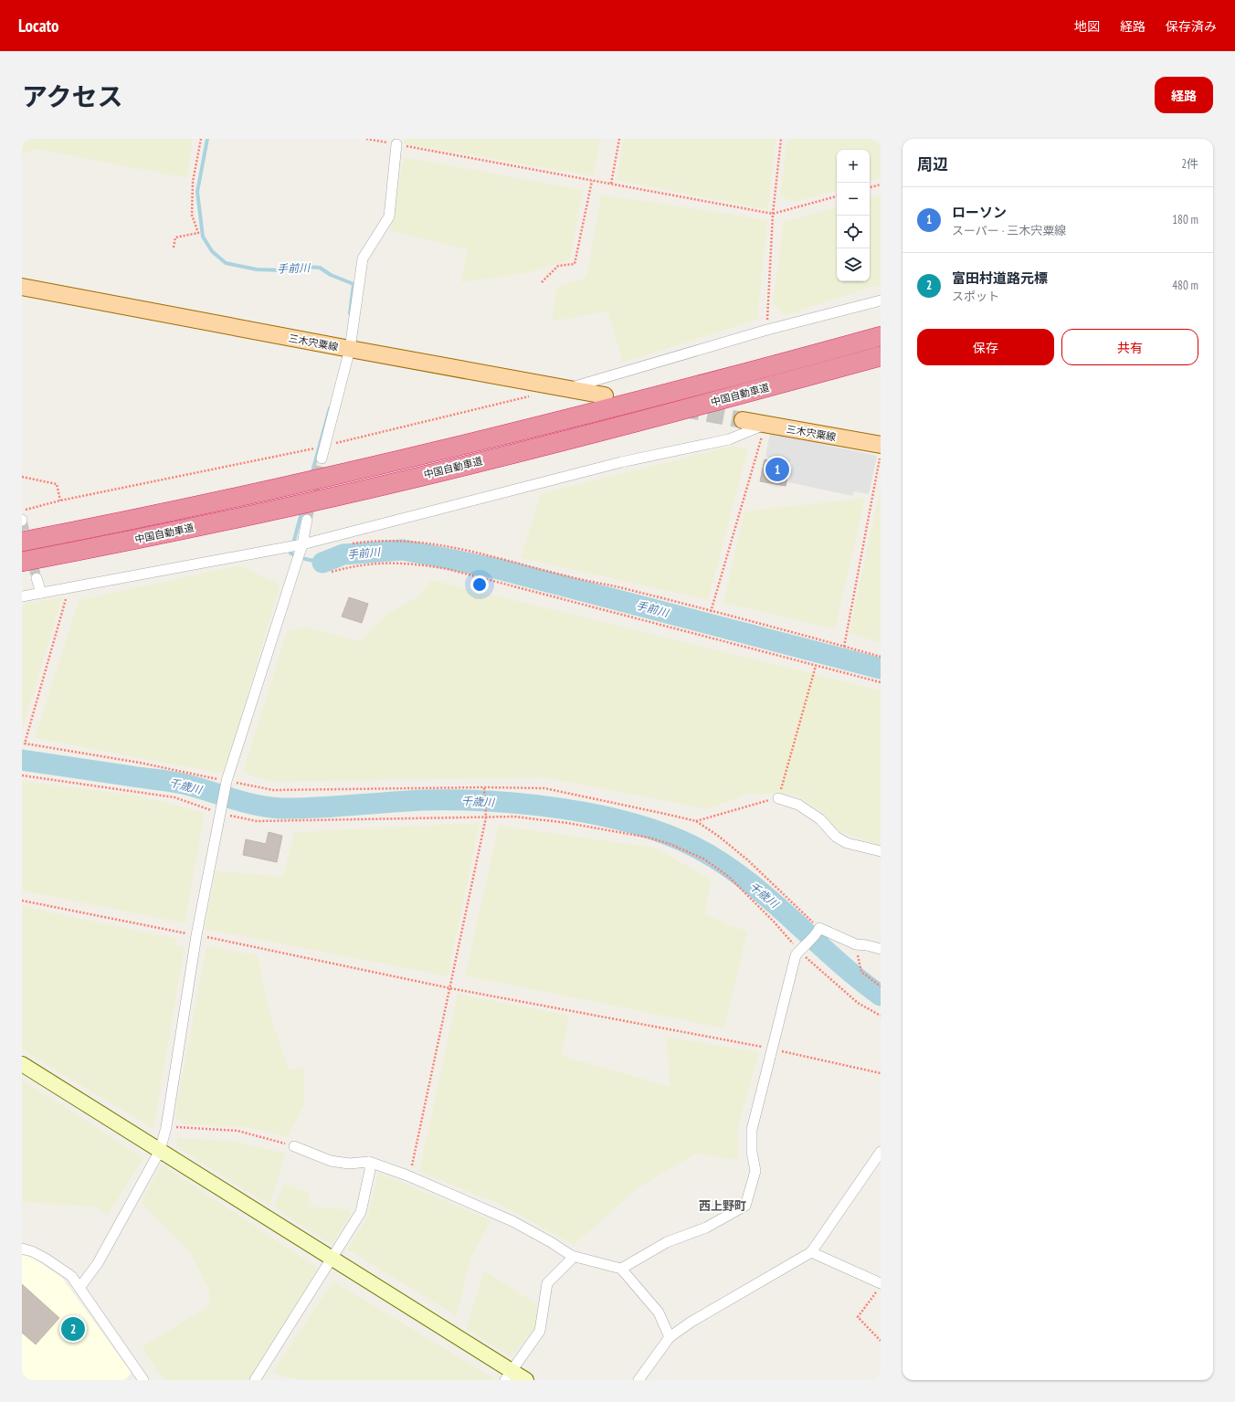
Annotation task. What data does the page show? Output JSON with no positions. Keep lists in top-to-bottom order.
{
  "streets": {
    "highway": ["中国自動車道"],
    "main road": ["三木宍粟線"]
  },
  "districts": ["西上野町"],
  "water": ["手前川", "千歳川"],
  "page": {
    "header": "Locato",
    "nav": ["地図", "経路", "保存済み"],
    "title": "アクセス",
    "buttons": [
      "経路",
      ["保存", "共有"]
    ],
    "heading": ["周辺", "2件"],
    "map_buttons": ["+", "−"],
    "list": [
      {
        "mark": "1",
        "name": "ローソン",
        "note": "スーパー · 三木宍粟線",
        "value": "180 m"
      },
      {
        "mark": "2",
        "name": "富田村道路元標",
        "note": "スポット",
        "value": "480 m"
      }
    ],
    "pins": ["1", "2"]
  }
}
